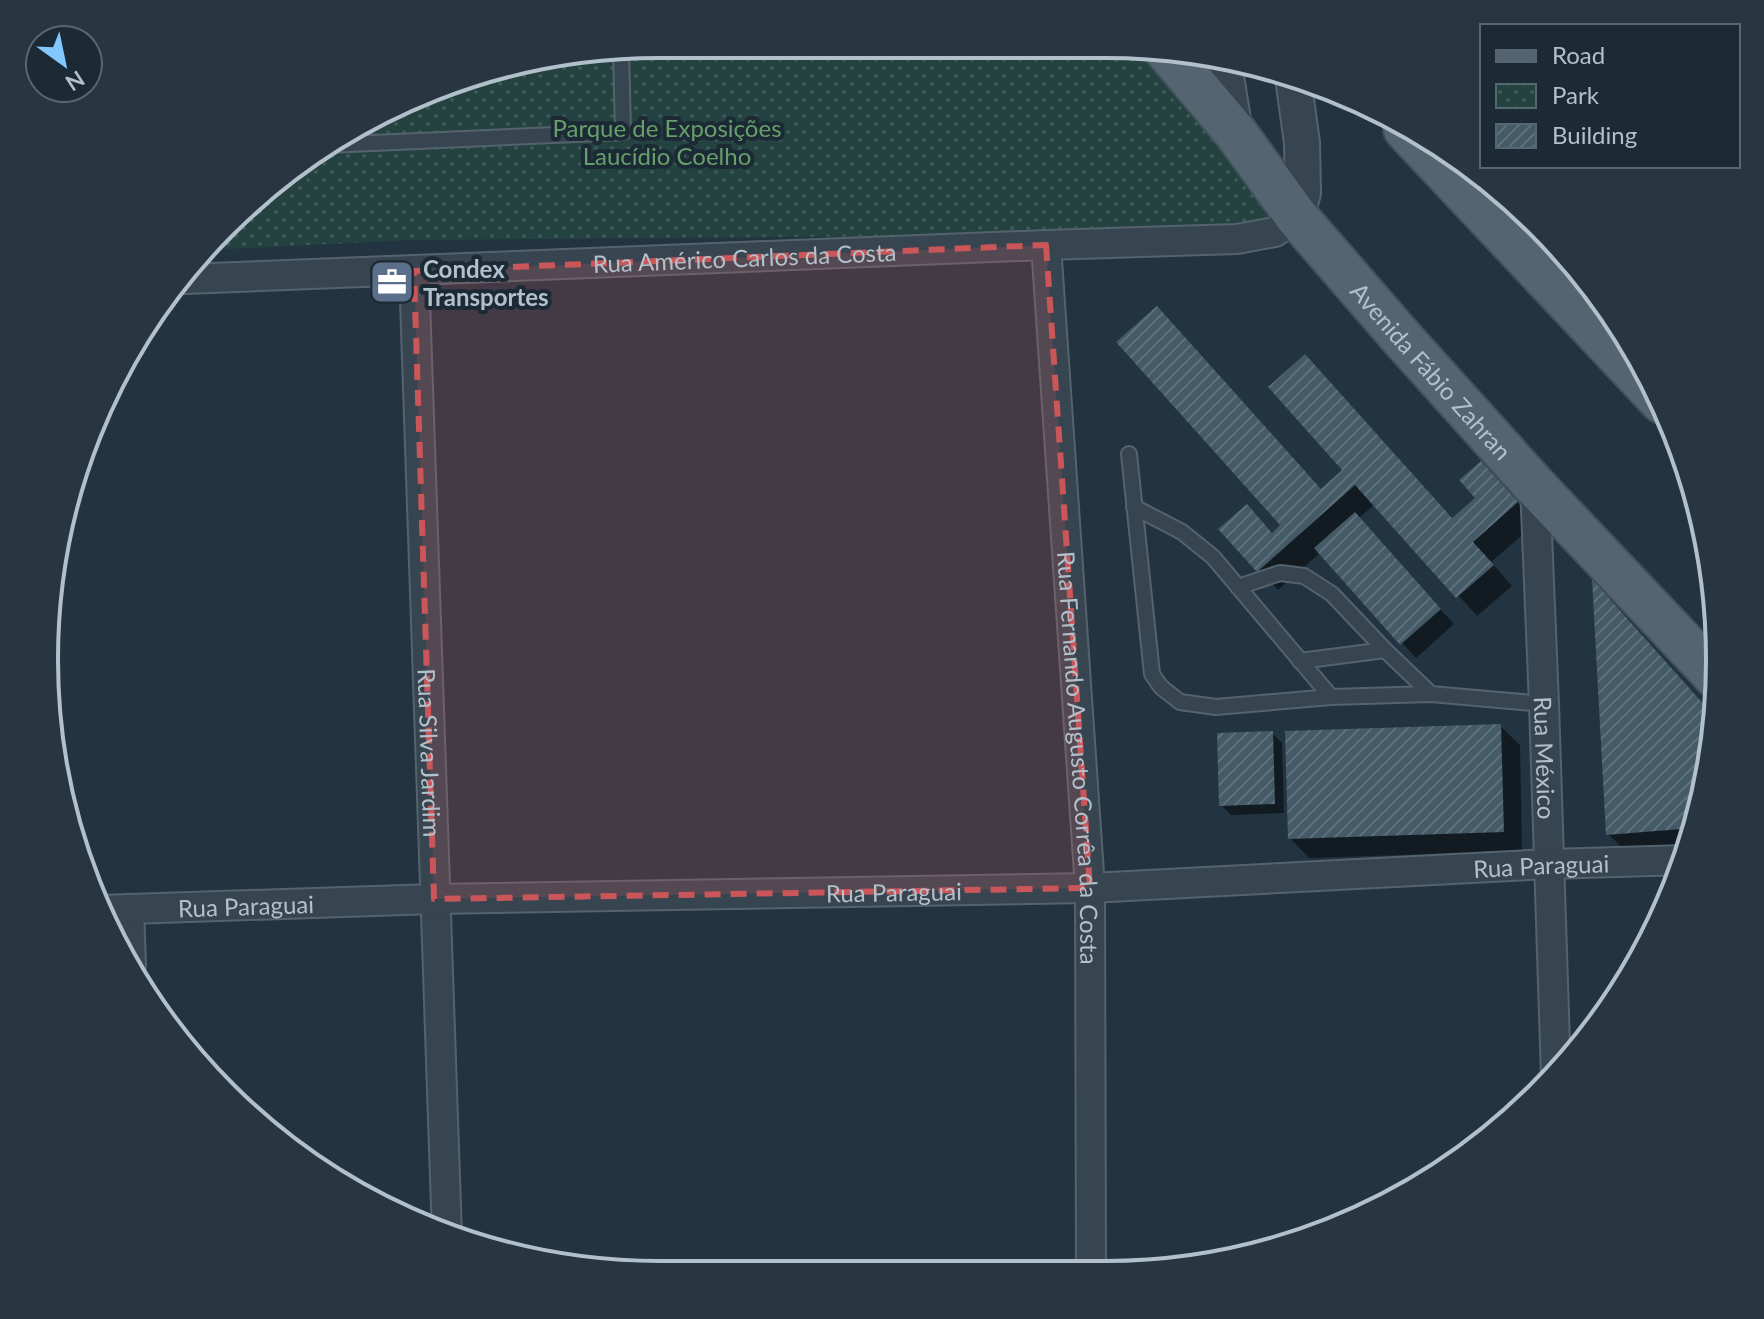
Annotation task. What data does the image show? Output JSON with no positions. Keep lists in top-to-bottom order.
{
  "streets": {
    "main road": ["Avenida Fábio Zahran"],
    "street": [
      "Rua Américo Carlos da Costa",
      "Rua Silva Jardim",
      "Rua Fernando Augusto Corrêa da Costa",
      "Rua México",
      "Rua Paraguai"
    ]
  },
  "crossings": [
    ["Rua Américo Carlos da Costa", "Avenida Fábio Zahran"],
    ["Rua Américo Carlos da Costa", "Rua Silva Jardim"],
    ["Rua Américo Carlos da Costa", "Rua Fernando Augusto Corrêa da Costa"],
    ["Avenida Fábio Zahran", "Rua México"],
    ["Rua Silva Jardim", "Rua Paraguai"],
    ["Rua Fernando Augusto Corrêa da Costa", "Rua Paraguai"],
    ["Rua México", "Rua Paraguai"]
  ],
  "parks": ["Parque de Exposições Laucídio Coelho"],
  "places": {
    "office": ["Condex Transportes"]
  },
  "legend": ["Road", "Park", "Building"],
  "north": "bottom right"
}
